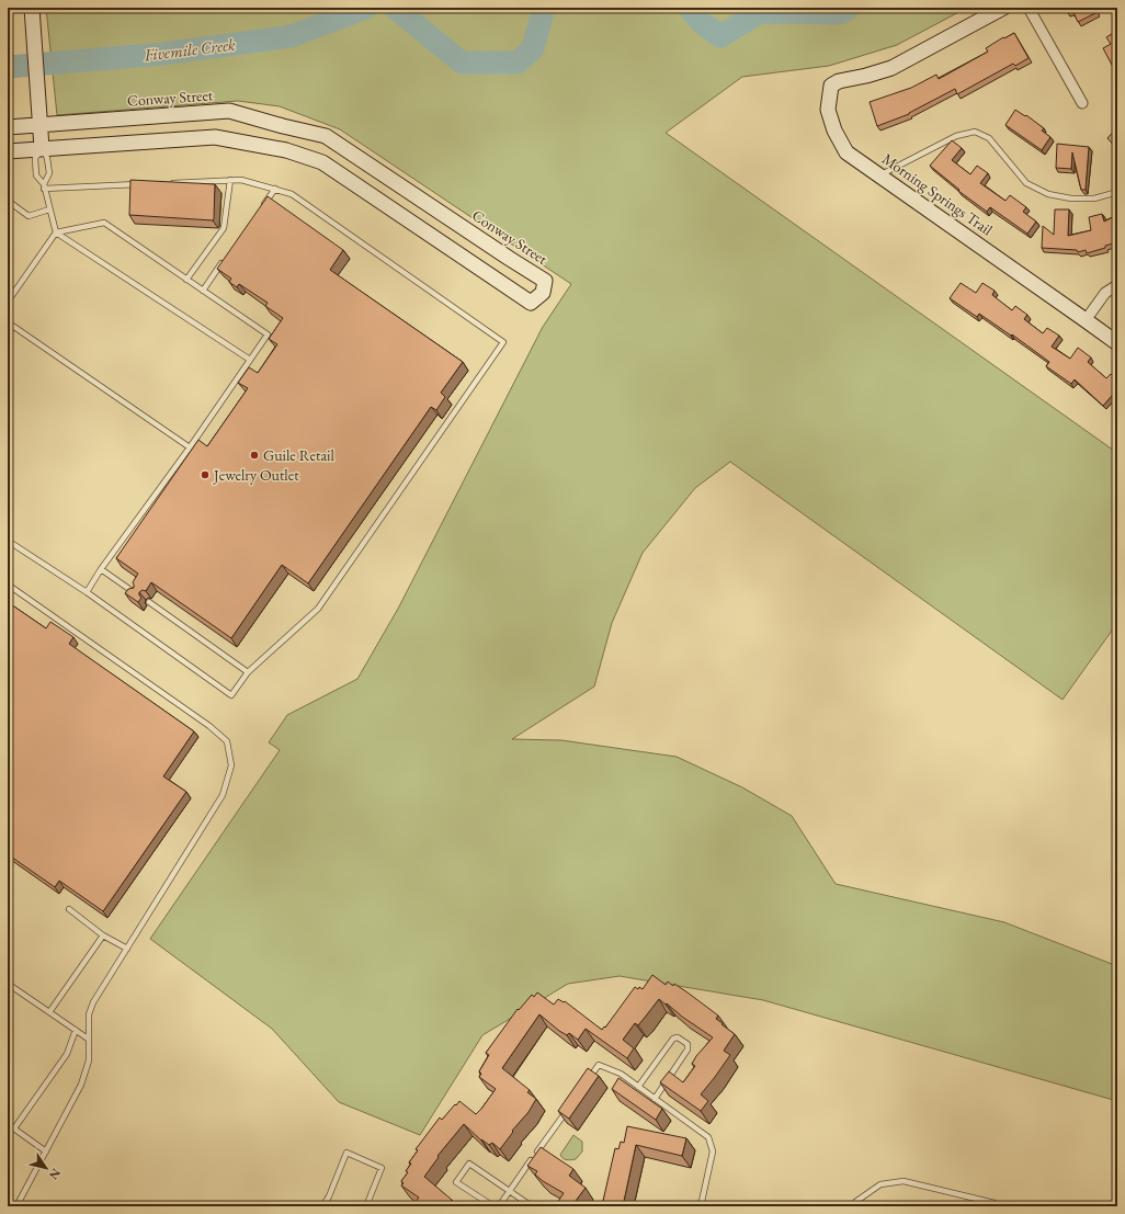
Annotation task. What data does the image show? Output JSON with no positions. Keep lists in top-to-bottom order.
{
  "streets": {
    "street": ["Conway Street", "Morning Springs Trail"]
  },
  "water": ["Fivemile Creek"],
  "places": ["Guile Retail", "Jewelry Outlet"],
  "north": "bottom right"
}
